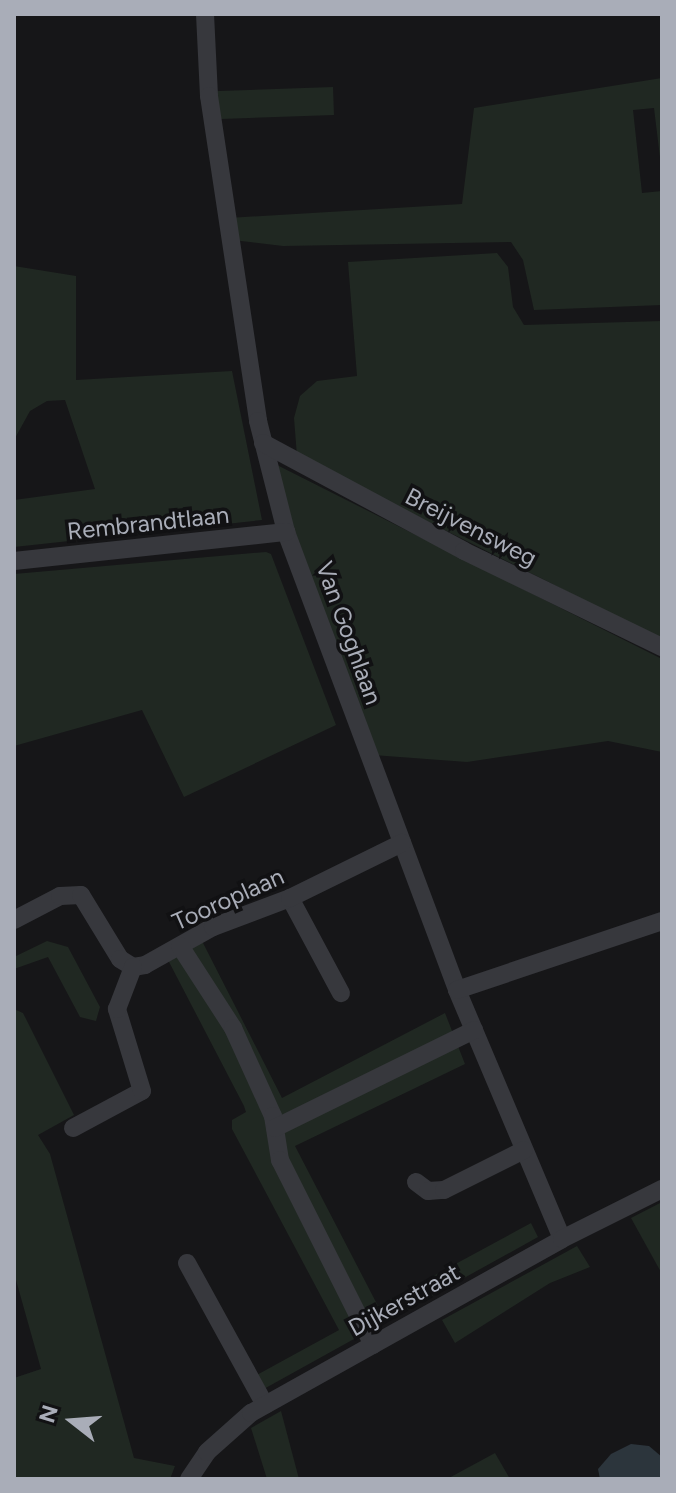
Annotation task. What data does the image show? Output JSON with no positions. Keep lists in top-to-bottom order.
{
  "streets": {
    "street": [
      "Rembrandtlaan",
      "Breijvensweg",
      "Van Goghlaan",
      "Tooroplaan",
      "Dijkerstraat"
    ]
  },
  "crossings": [
    ["Rembrandtlaan", "Van Goghlaan"],
    ["Breijvensweg", "Van Goghlaan"],
    ["Van Goghlaan", "Tooroplaan"],
    ["Van Goghlaan", "Dijkerstraat"]
  ],
  "north": "left"
}
